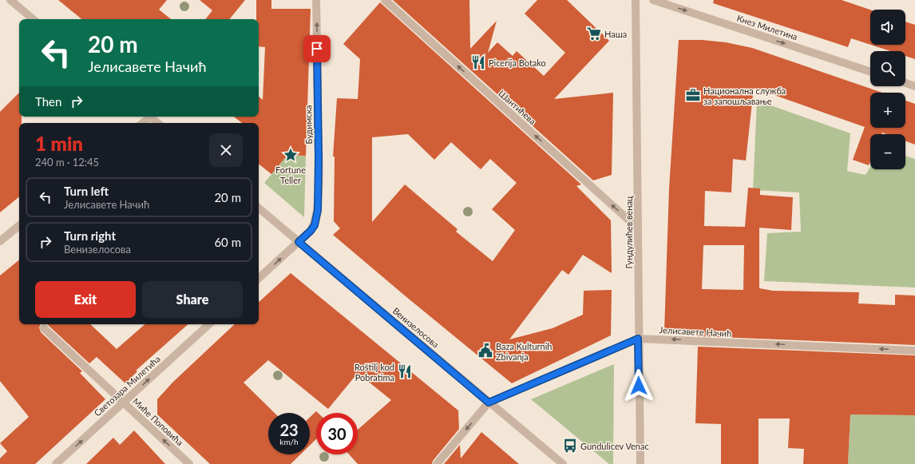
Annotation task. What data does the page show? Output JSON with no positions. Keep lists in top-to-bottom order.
{
  "streets": {
    "street": [
      "Кнез Милетина",
      "Шантићева",
      "Будимска",
      "Гундулићев венац",
      "Венизелосова",
      "Јелисавете Начић",
      "Светозара Милетића",
      "Миће Поповића"
    ]
  },
  "crossings": [
    ["Шантићева", "Гундулићев венац"],
    ["Будимска", "Венизелосова"],
    ["Гундулићев венац", "Јелисавете Начић"],
    ["Венизелосова", "Јелисавете Начић"],
    ["Светозара Милетића", "Миће Поповића"]
  ],
  "one_way": [
    "Кнез Милетина",
    "Шантићева",
    "Будимска",
    "Јелисавете Начић",
    "Светозара Милетића",
    "Миће Поповића"
  ],
  "places": {
    "supermarket": ["Наша"],
    "restaurant": ["Picerija Botako", "Roštilj kod Pobratima"],
    "office": ["Национална служба за запошљавање"],
    "place": ["Fortune Teller"],
    "public building": ["Baza Kulturnih Zbivanja"],
    "bus stop": ["Gundulicev Venac"]
  },
  "page": {
    "map_buttons": ["+", "−"],
    "turn": ["20 m", "Јелисавете Начић"],
    "then": "Then",
    "heading": ["1 min", "240 m · 12:45"],
    "list": [
      {
        "name": "Turn left",
        "note": "Јелисавете Начић",
        "value": "20 m"
      },
      {
        "name": "Turn right",
        "note": "Венизелосова",
        "value": "60 m"
      }
    ],
    "buttons": ["Exit", "Share"],
    "speed": "23 km/h",
    "limit": "30"
  }
}
